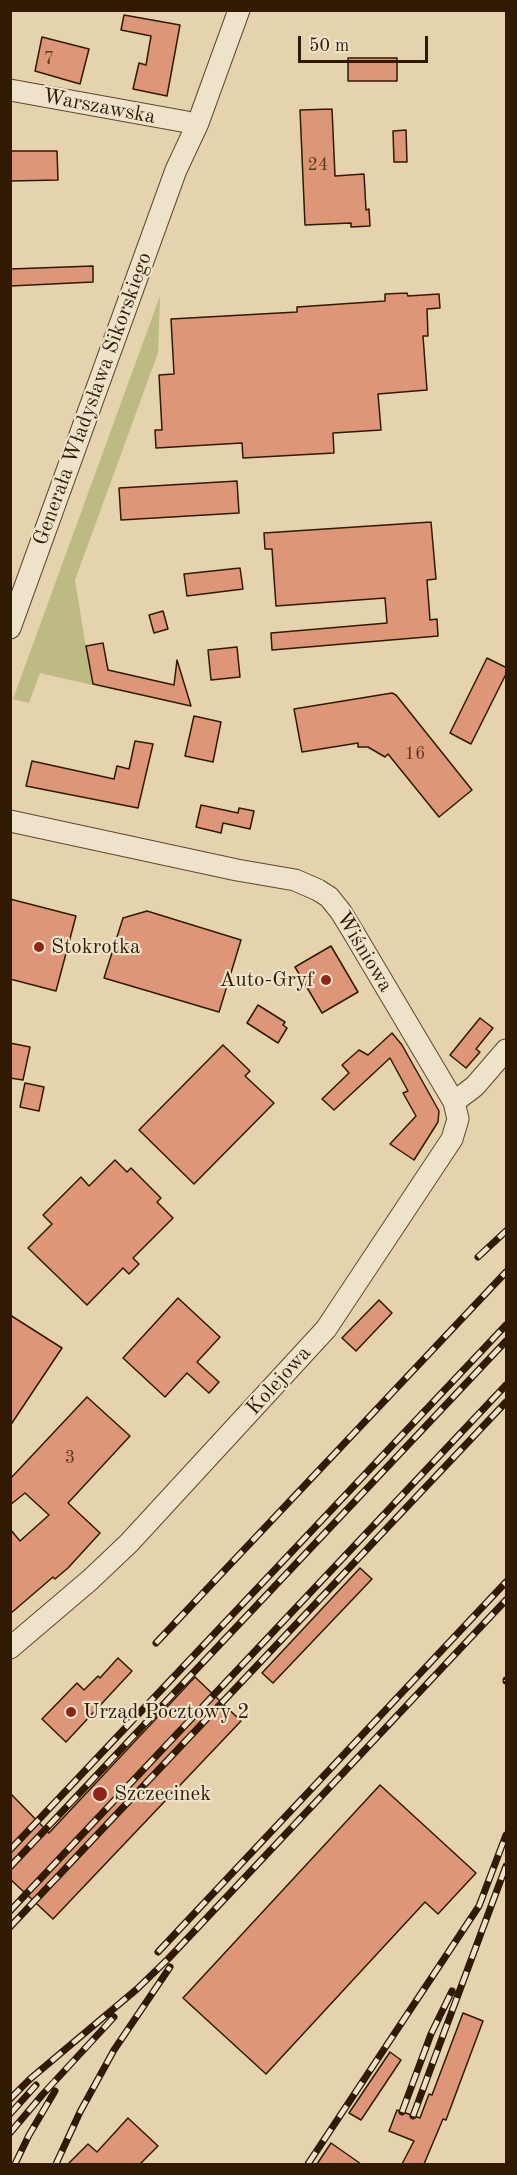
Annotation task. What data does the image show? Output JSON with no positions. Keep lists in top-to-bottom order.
{
  "streets": {
    "street": [
      "Warszawska",
      "Generała Władysława Sikorskiego",
      "Wiśniowa",
      "Kolejowa"
    ]
  },
  "crossings": [
    ["Warszawska", "Generała Władysława Sikorskiego"],
    ["Wiśniowa", "Kolejowa"]
  ],
  "places": [
    "Stokrotka",
    "Auto-Gryf",
    "Urząd Pocztowy 2",
    "Szczecinek"
  ],
  "house_numbers": [
    "7",
    "24",
    "16",
    "3"
  ],
  "scale_bar": "50 m"
}
